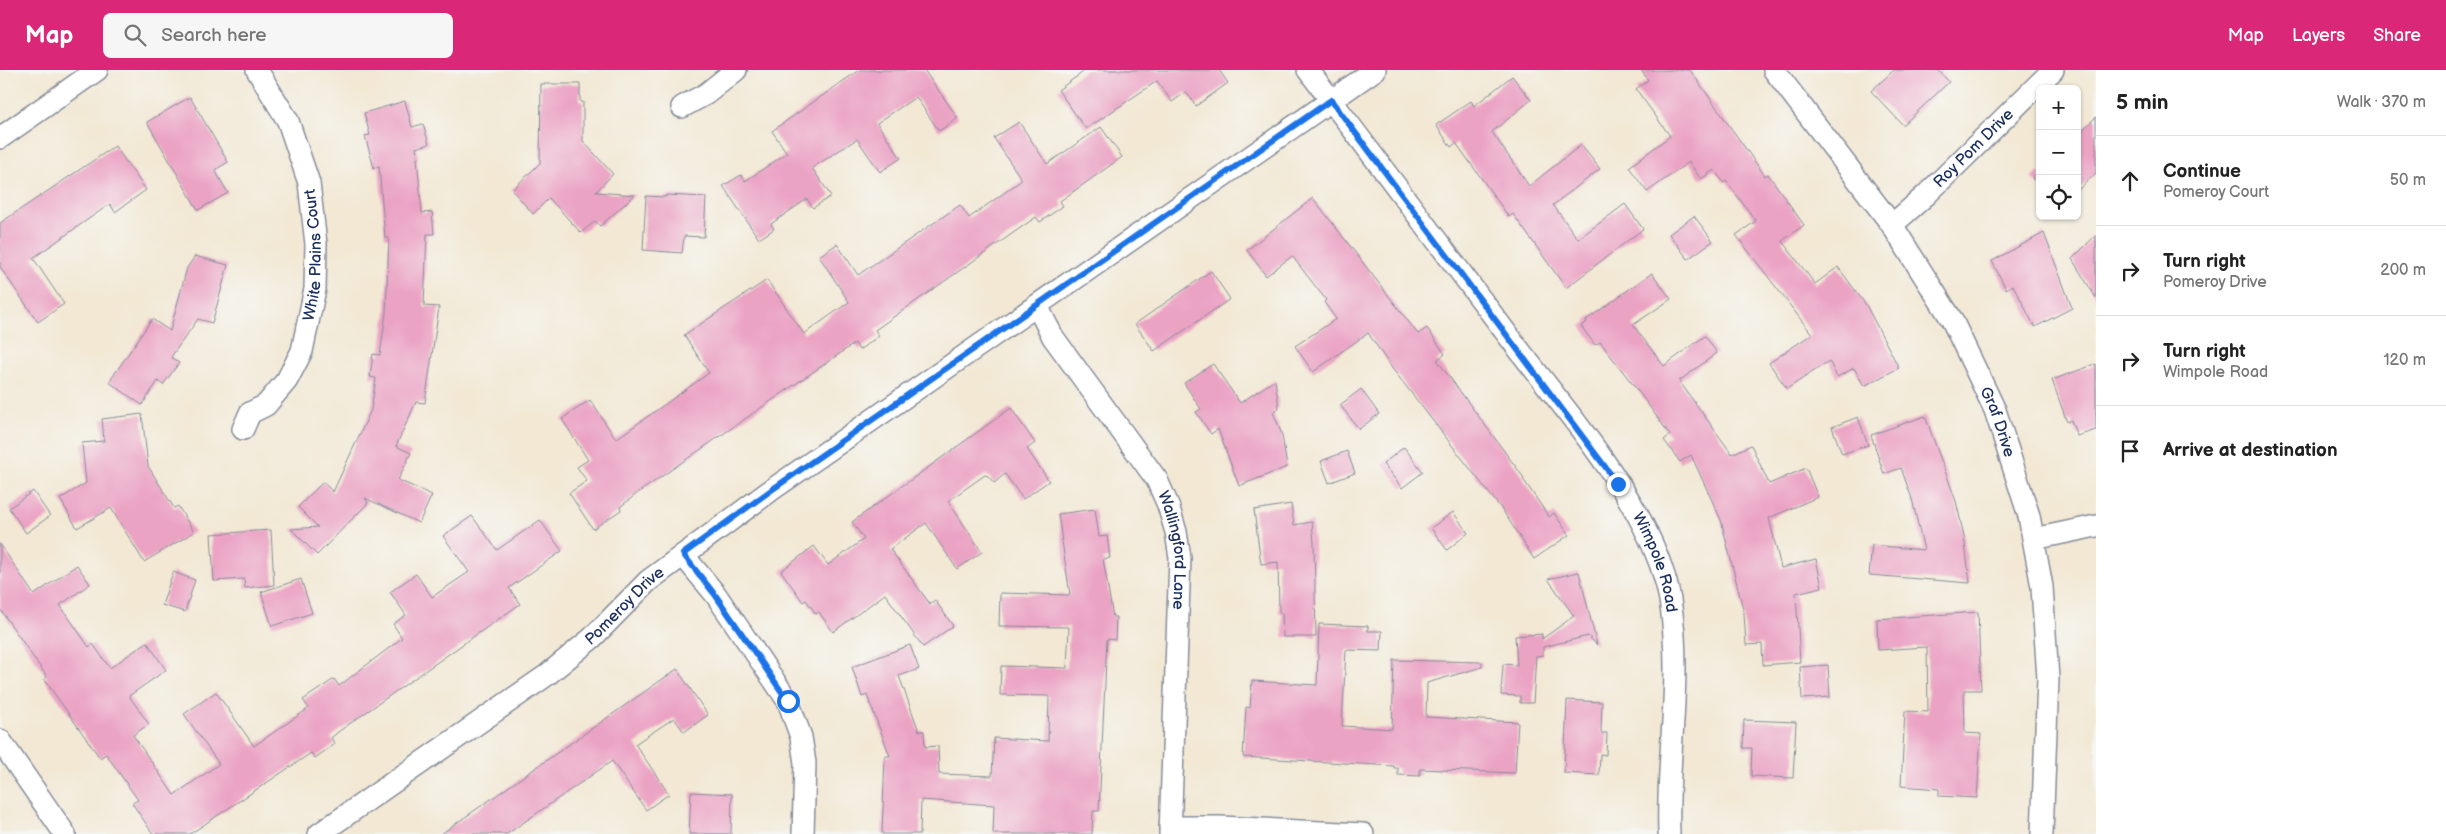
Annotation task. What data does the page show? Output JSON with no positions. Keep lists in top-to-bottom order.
{
  "streets": {
    "street": [
      "Roy Pom Drive",
      "White Plains Court",
      "Graf Drive",
      "Wallingford Lane",
      "Wimpole Road",
      "Pomeroy Drive"
    ]
  },
  "crossings": [
    ["Roy Pom Drive", "Graf Drive"],
    ["Wallingford Lane", "Pomeroy Drive"],
    ["Wimpole Road", "Pomeroy Drive"]
  ],
  "page": {
    "header": "Map",
    "search": "Search here",
    "nav": ["Map", "Layers", "Share"],
    "heading": ["5 min", "Walk · 370 m"],
    "map_buttons": ["+", "−"],
    "list": [
      ["Continue", "Pomeroy Court", "50 m"],
      ["Turn right", "Pomeroy Drive", "200 m"],
      ["Turn right", "Wimpole Road", "120 m"],
      "Arrive at destination"
    ]
  }
}
